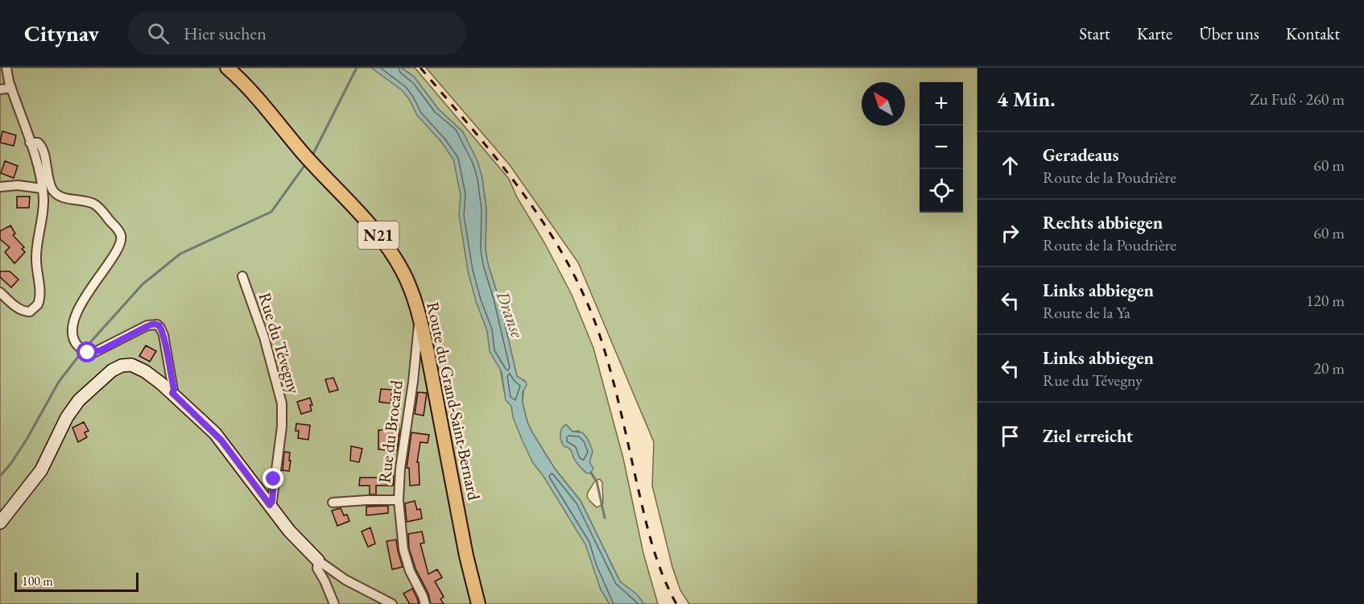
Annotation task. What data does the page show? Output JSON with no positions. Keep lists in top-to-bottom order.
{
  "streets": {
    "main road": ["N21", "Route du Grand-Saint-Bernard"],
    "street": ["Rue du Tévegny", "Rue du Brocard"]
  },
  "crossings": [
    ["Route du Grand-Saint-Bernard", "Rue du Brocard"]
  ],
  "water": ["Dranse"],
  "scale_bar": "100 m",
  "north": "top left",
  "page": {
    "header": "Citynav",
    "search": "Hier suchen",
    "nav": [
      "Start",
      "Karte",
      "Über uns",
      "Kontakt"
    ],
    "heading": ["4 Min.", "Zu Fuß · 260 m"],
    "map_buttons": ["+", "−"],
    "list": [
      ["Geradeaus", "Route de la Poudrière", "60 m"],
      ["Rechts abbiegen", "Route de la Poudrière", "60 m"],
      ["Links abbiegen", "Route de la Ya", "120 m"],
      ["Links abbiegen", "Rue du Tévegny", "20 m"],
      "Ziel erreicht"
    ],
    "scale": "100 m"
  }
}
